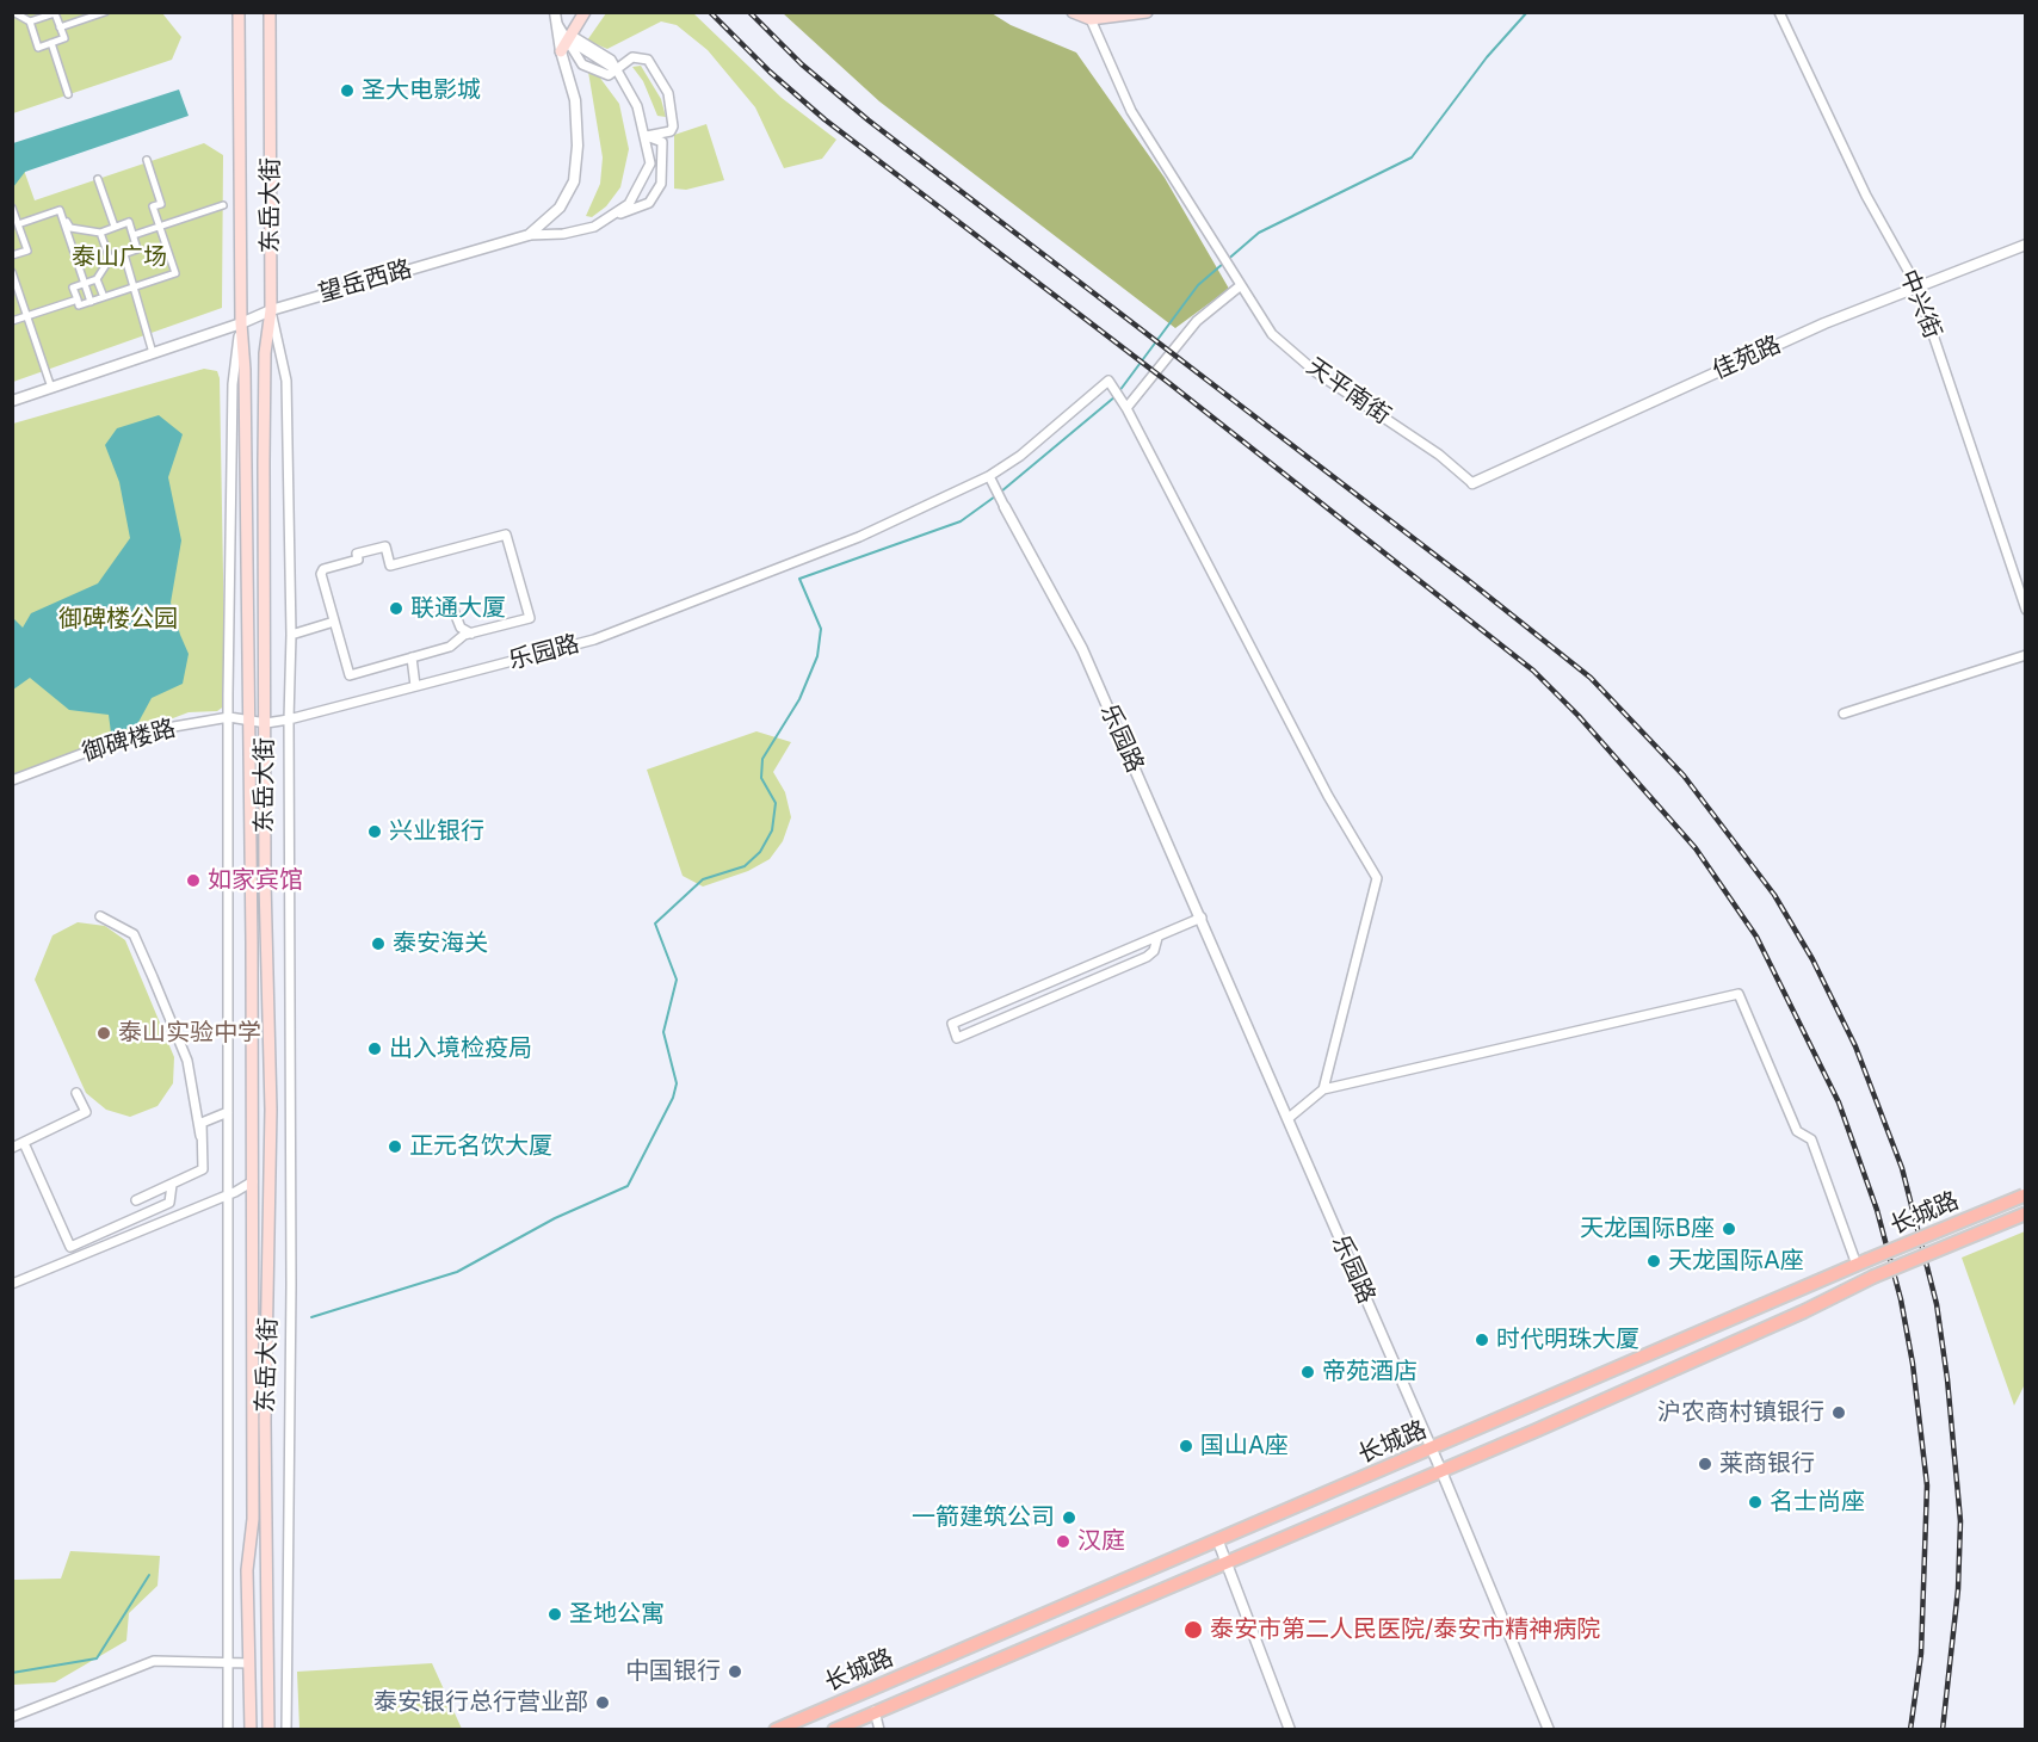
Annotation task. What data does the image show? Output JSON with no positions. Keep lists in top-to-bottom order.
{
  "streets": {
    "main road": ["东岳大街", "长城路"],
    "street": [
      "望岳西路",
      "中兴街",
      "佳苑路",
      "天平南街",
      "乐园路",
      "御碑楼路"
    ]
  },
  "crossings": [
    ["东岳大街", "望岳西路"],
    ["东岳大街", "乐园路"],
    ["东岳大街", "御碑楼路"],
    ["中兴街", "佳苑路"],
    ["佳苑路", "天平南街"],
    ["乐园路", "御碑楼路"],
    ["乐园路", "长城路"]
  ],
  "parks": ["泰山广场", "御碑楼公园"],
  "places": [
    "圣大电影城",
    "联通大厦",
    "兴业银行",
    "如家宾馆",
    "泰安海关",
    "泰山实验中学",
    "出入境检疫局",
    "正元名饮大厦",
    "天龙国际B座",
    "天龙国际A座",
    "时代明珠大厦",
    "帝苑酒店",
    "沪农商村镇银行",
    "国山A座",
    "莱商银行",
    "名士尚座",
    "一箭建筑公司",
    "汉庭",
    "圣地公寓",
    "泰安市第二人民医院/泰安市精神病院",
    "中国银行",
    "泰安银行总行营业部"
  ]
}
